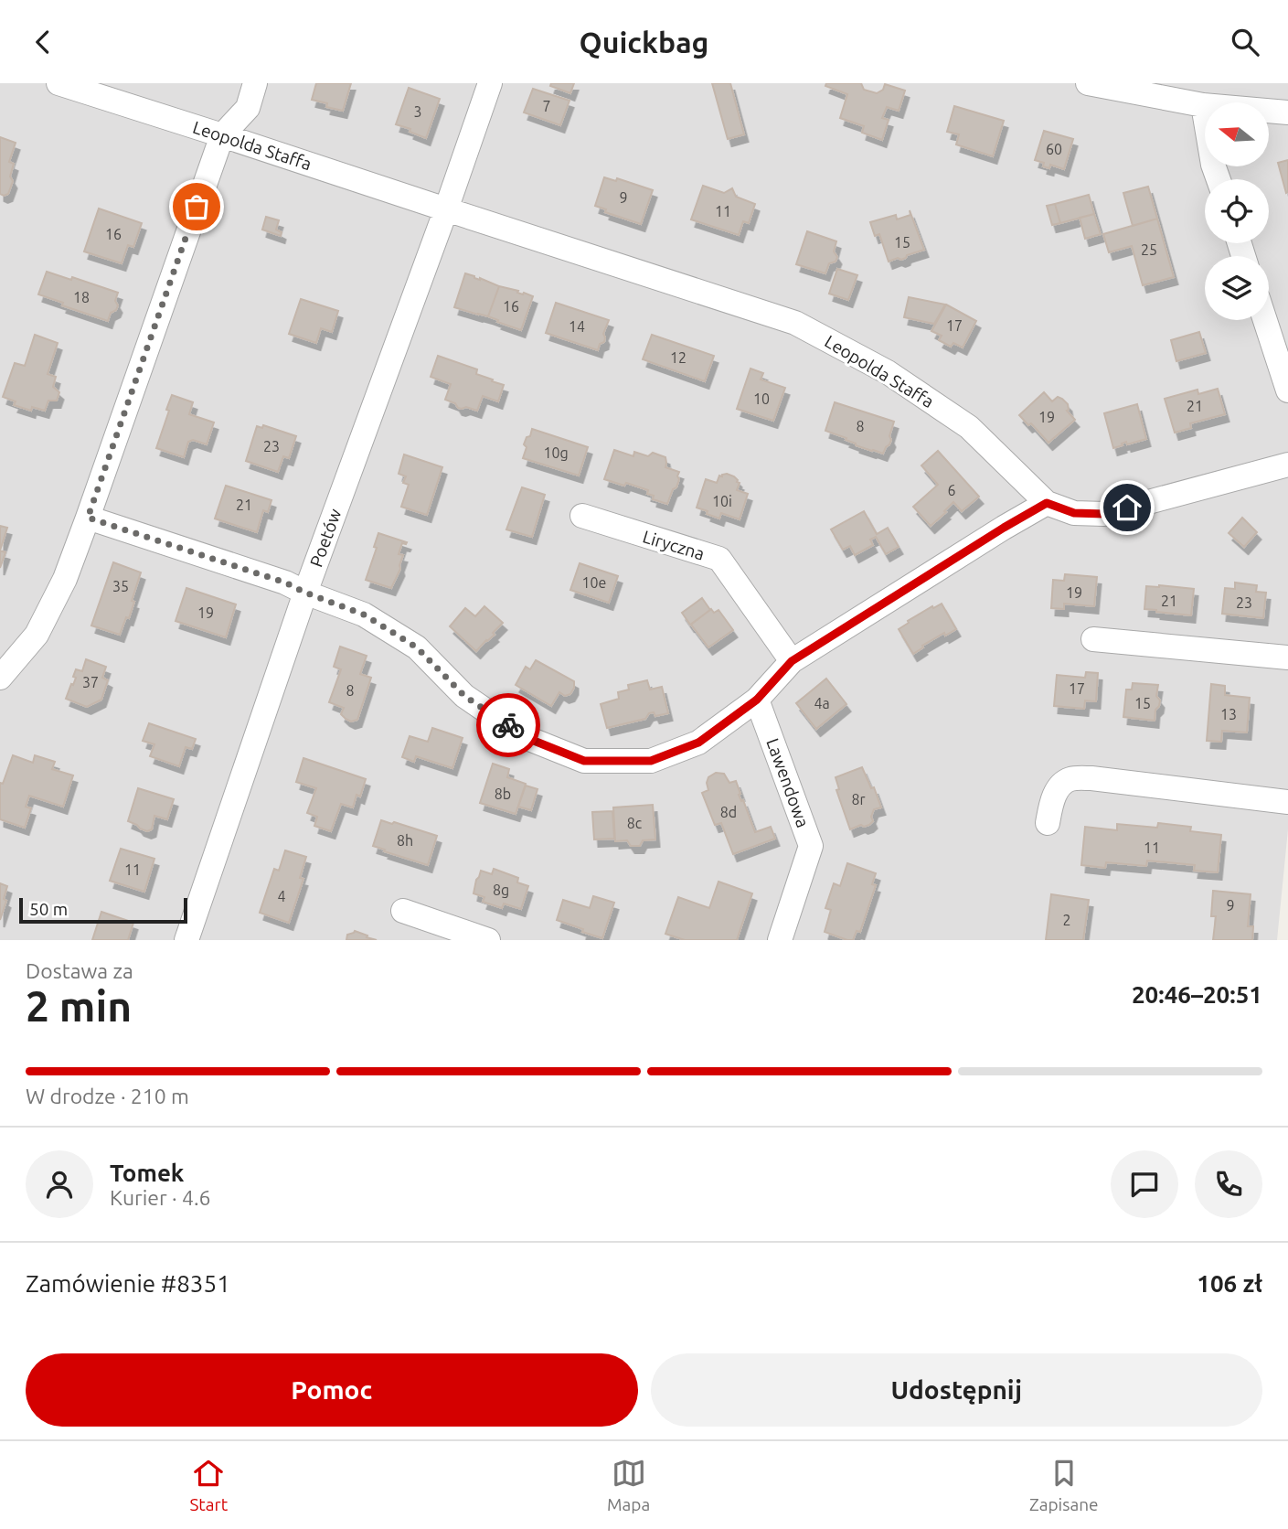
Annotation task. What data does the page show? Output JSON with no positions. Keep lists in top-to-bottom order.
{
  "streets": {
    "street": [
      "Leopolda Staffa",
      "Poetów",
      "Liryczna",
      "Lawendowa"
    ]
  },
  "crossings": [
    ["Leopolda Staffa", "Poetów"]
  ],
  "house_numbers": [
    "7",
    "3",
    "60",
    "9",
    "11",
    "16",
    "15",
    "25",
    "18",
    "16",
    "17",
    "14",
    "12",
    "10",
    "21",
    "19",
    "8",
    "23",
    "10g",
    "6",
    "10i",
    "21",
    "10e",
    "35",
    "19",
    "21",
    "23",
    "19",
    "37",
    "17",
    "8",
    "4a",
    "15",
    "13",
    "8b",
    "8r",
    "8d",
    "8c",
    "8h",
    "11",
    "11",
    "8g",
    "4",
    "9",
    "2"
  ],
  "scale_bar": "50 m",
  "north": "left",
  "page": {
    "header": "Quickbag",
    "scale": "50 m",
    "heading": ["2 min", "Dostawa za", "20:46–20:51"],
    "panel": [
      "Tomek",
      "Kurier · 4.6",
      "Zamówienie #8351",
      "106 zł"
    ],
    "bar": "W drodze · 210 m",
    "buttons": ["Pomoc", "Udostępnij"],
    "tabs": ["Start", "Mapa", "Zapisane"]
  }
}
